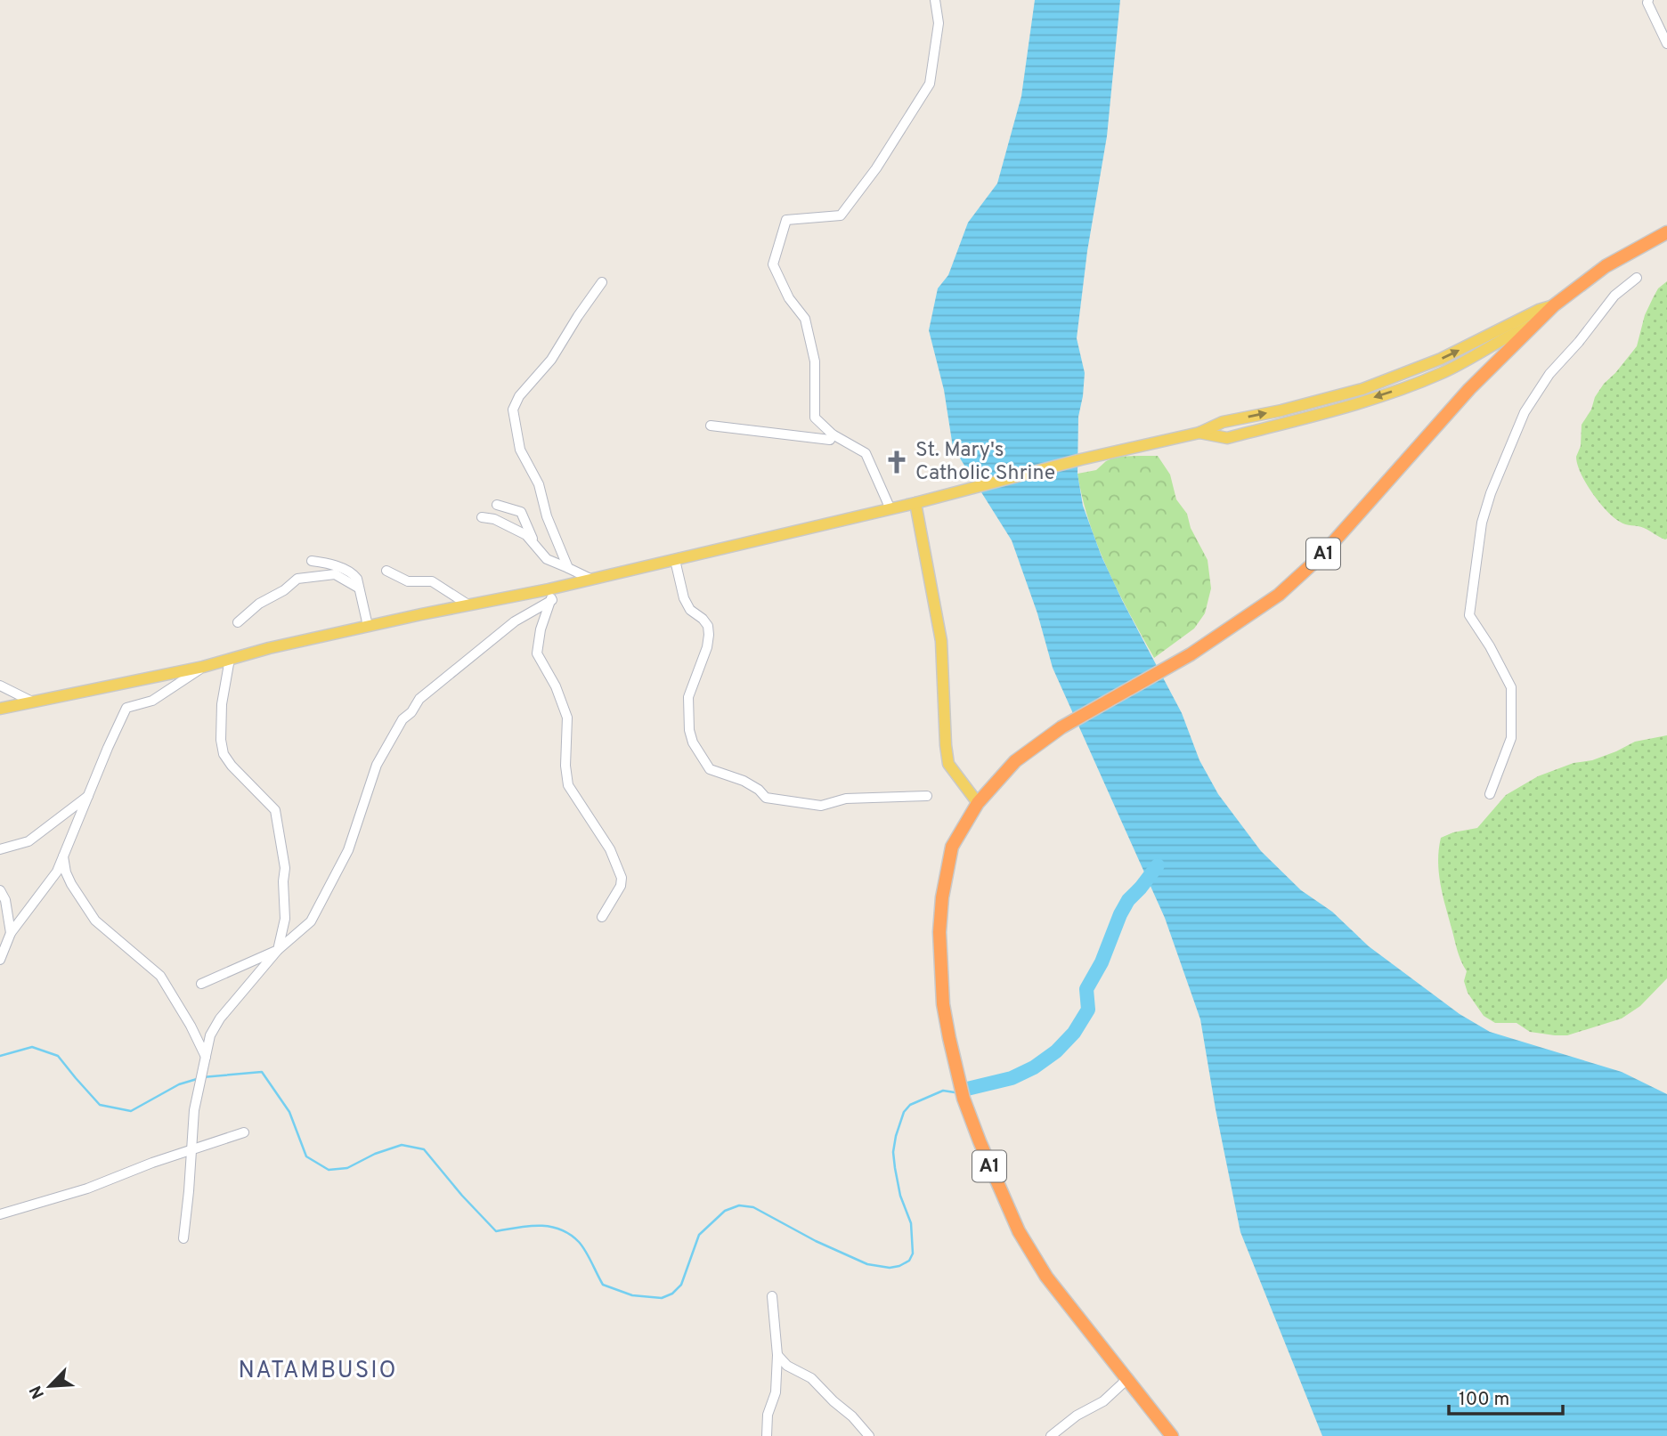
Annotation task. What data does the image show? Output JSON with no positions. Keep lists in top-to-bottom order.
{
  "streets": {
    "highway": ["A1"]
  },
  "districts": ["NATAMBUSIO"],
  "places": {
    "church": ["St. Mary's Catholic Shrine"]
  },
  "scale_bar": "100 m",
  "north": "bottom left"
}
